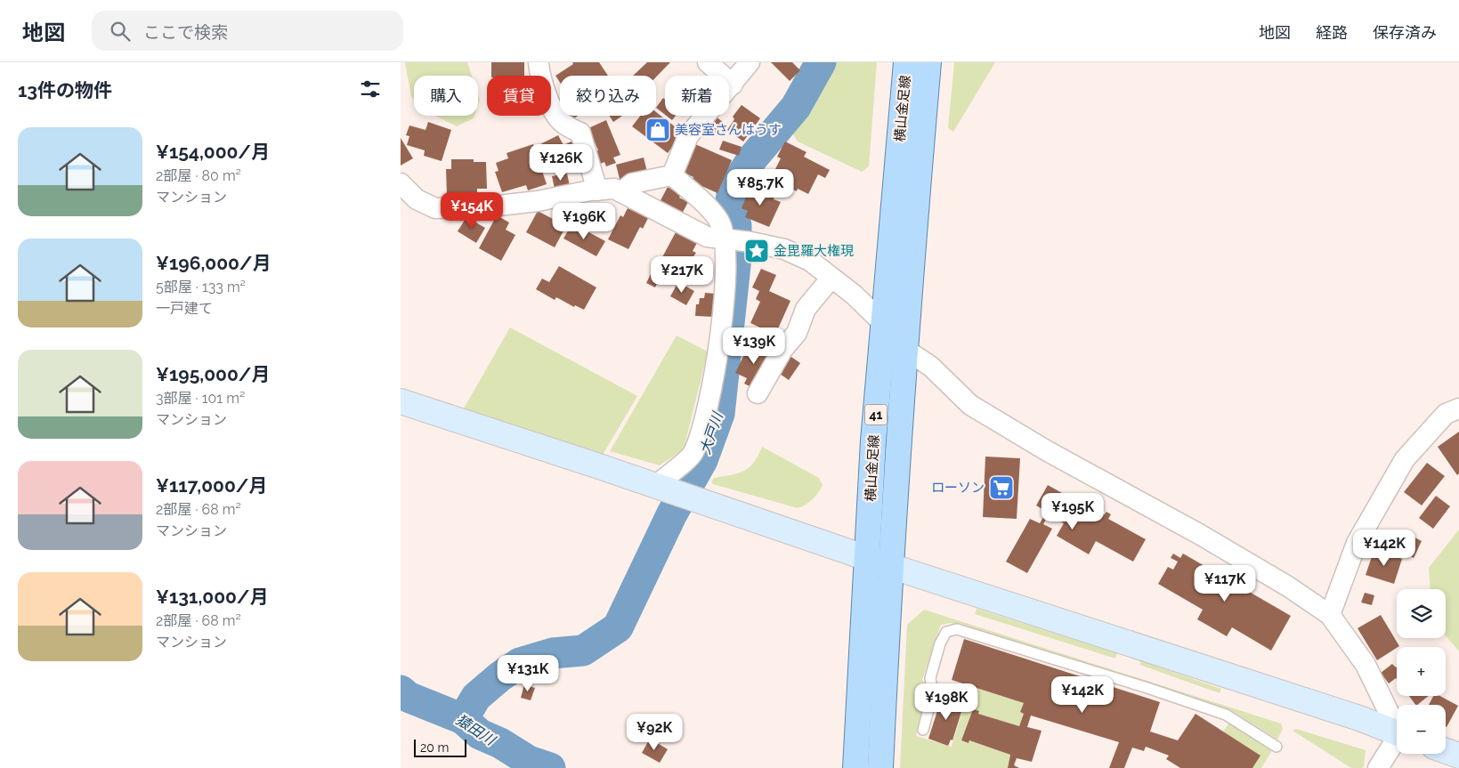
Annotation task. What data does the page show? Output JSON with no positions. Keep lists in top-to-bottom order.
{
  "streets": {
    "main road": ["横山金足線", "41"]
  },
  "water": ["大戸川", "猿田川"],
  "places": {
    "shop": ["美容室さんはうす"],
    "place": ["金毘羅大権現"],
    "supermarket": ["ローソン"]
  },
  "scale_bar": "20 m",
  "page": {
    "header": "地図",
    "search": "ここで検索",
    "nav": ["地図", "経路", "保存済み"],
    "heading": "13件の物件",
    "chip": [
      "購入",
      "賃貸",
      "絞り込み",
      "新着"
    ],
    "list": [
      {
        "name": "¥154,000/月",
        "note": "2部屋 · 80 m² · マンション"
      },
      {
        "name": "¥196,000/月",
        "note": "5部屋 · 133 m² · 一戸建て"
      },
      {
        "name": "¥195,000/月",
        "note": "3部屋 · 101 m² · マンション"
      },
      {
        "name": "¥117,000/月",
        "note": "2部屋 · 68 m² · マンション"
      },
      {
        "name": "¥131,000/月",
        "note": "2部屋 · 68 m² · マンション"
      }
    ],
    "price": [
      "¥126K",
      "¥85.7K",
      "¥154K",
      "¥196K",
      "¥217K",
      "¥139K",
      "¥195K",
      "¥142K",
      "¥117K",
      "¥131K",
      "¥142K",
      "¥198K",
      "¥92K"
    ],
    "map_buttons": ["+", "−"],
    "scale": "20 m"
  }
}
